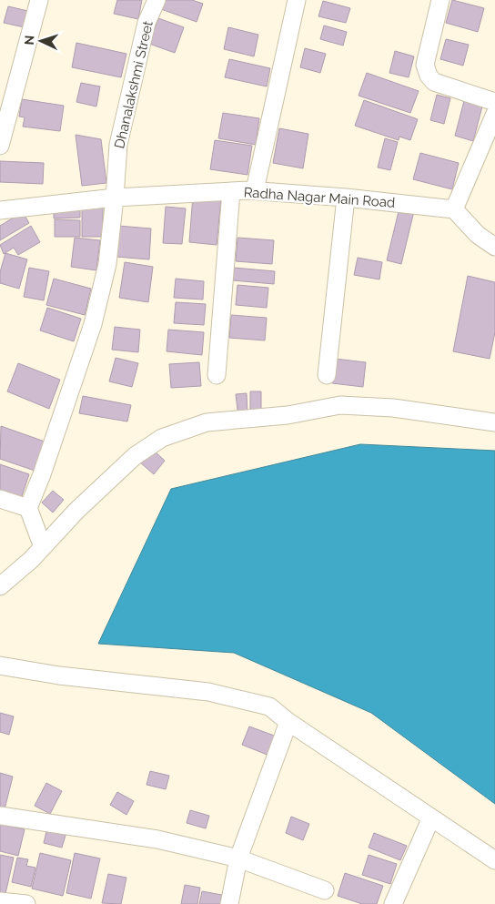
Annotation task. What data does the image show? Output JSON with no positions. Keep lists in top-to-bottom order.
{
  "streets": {
    "street": ["Dhanalakshmi Street", "Radha Nagar Main Road"]
  },
  "crossings": [
    ["Dhanalakshmi Street", "Radha Nagar Main Road"]
  ],
  "north": "left"
}
